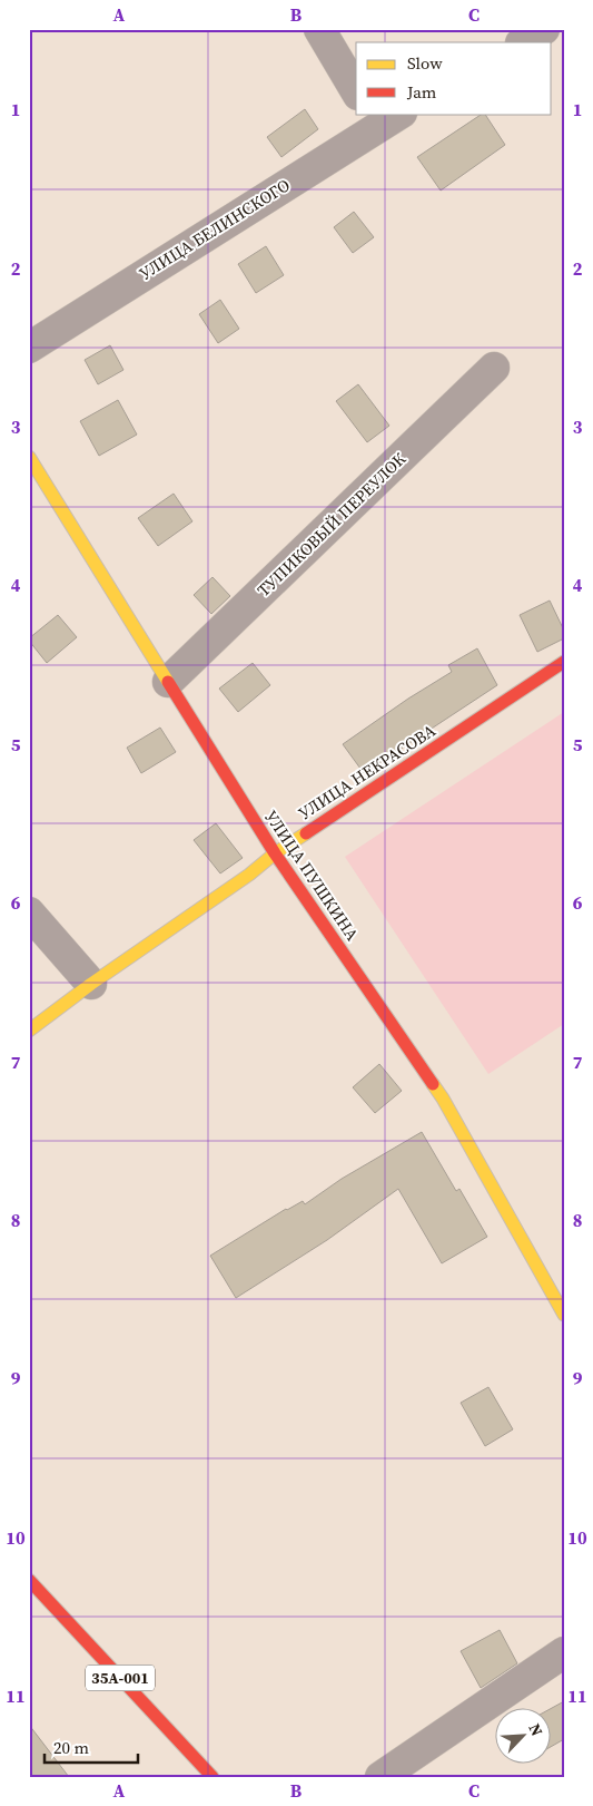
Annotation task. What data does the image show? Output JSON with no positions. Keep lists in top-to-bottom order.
{
  "streets": {
    "street": [
      "УЛИЦА БЕЛИНСКОГО",
      "ТУПИКОВЫЙ ПЕРЕУЛОК",
      "УЛИЦА НЕКРАСОВА",
      "УЛИЦА ПУШКИНА",
      "35А-001"
    ]
  },
  "crossings": [
    ["ТУПИКОВЫЙ ПЕРЕУЛОК", "УЛИЦА ПУШКИНА"],
    ["УЛИЦА НЕКРАСОВА", "УЛИЦА ПУШКИНА"]
  ],
  "legend": ["Slow", "Jam"],
  "scale_bar": "20 m",
  "north": "top right",
  "grid": {
    "columns": ["A", "B", "C"],
    "rows": [
      "1",
      "2",
      "3",
      "4",
      "5",
      "6",
      "7",
      "8",
      "9",
      "10",
      "11"
    ]
  }
}
